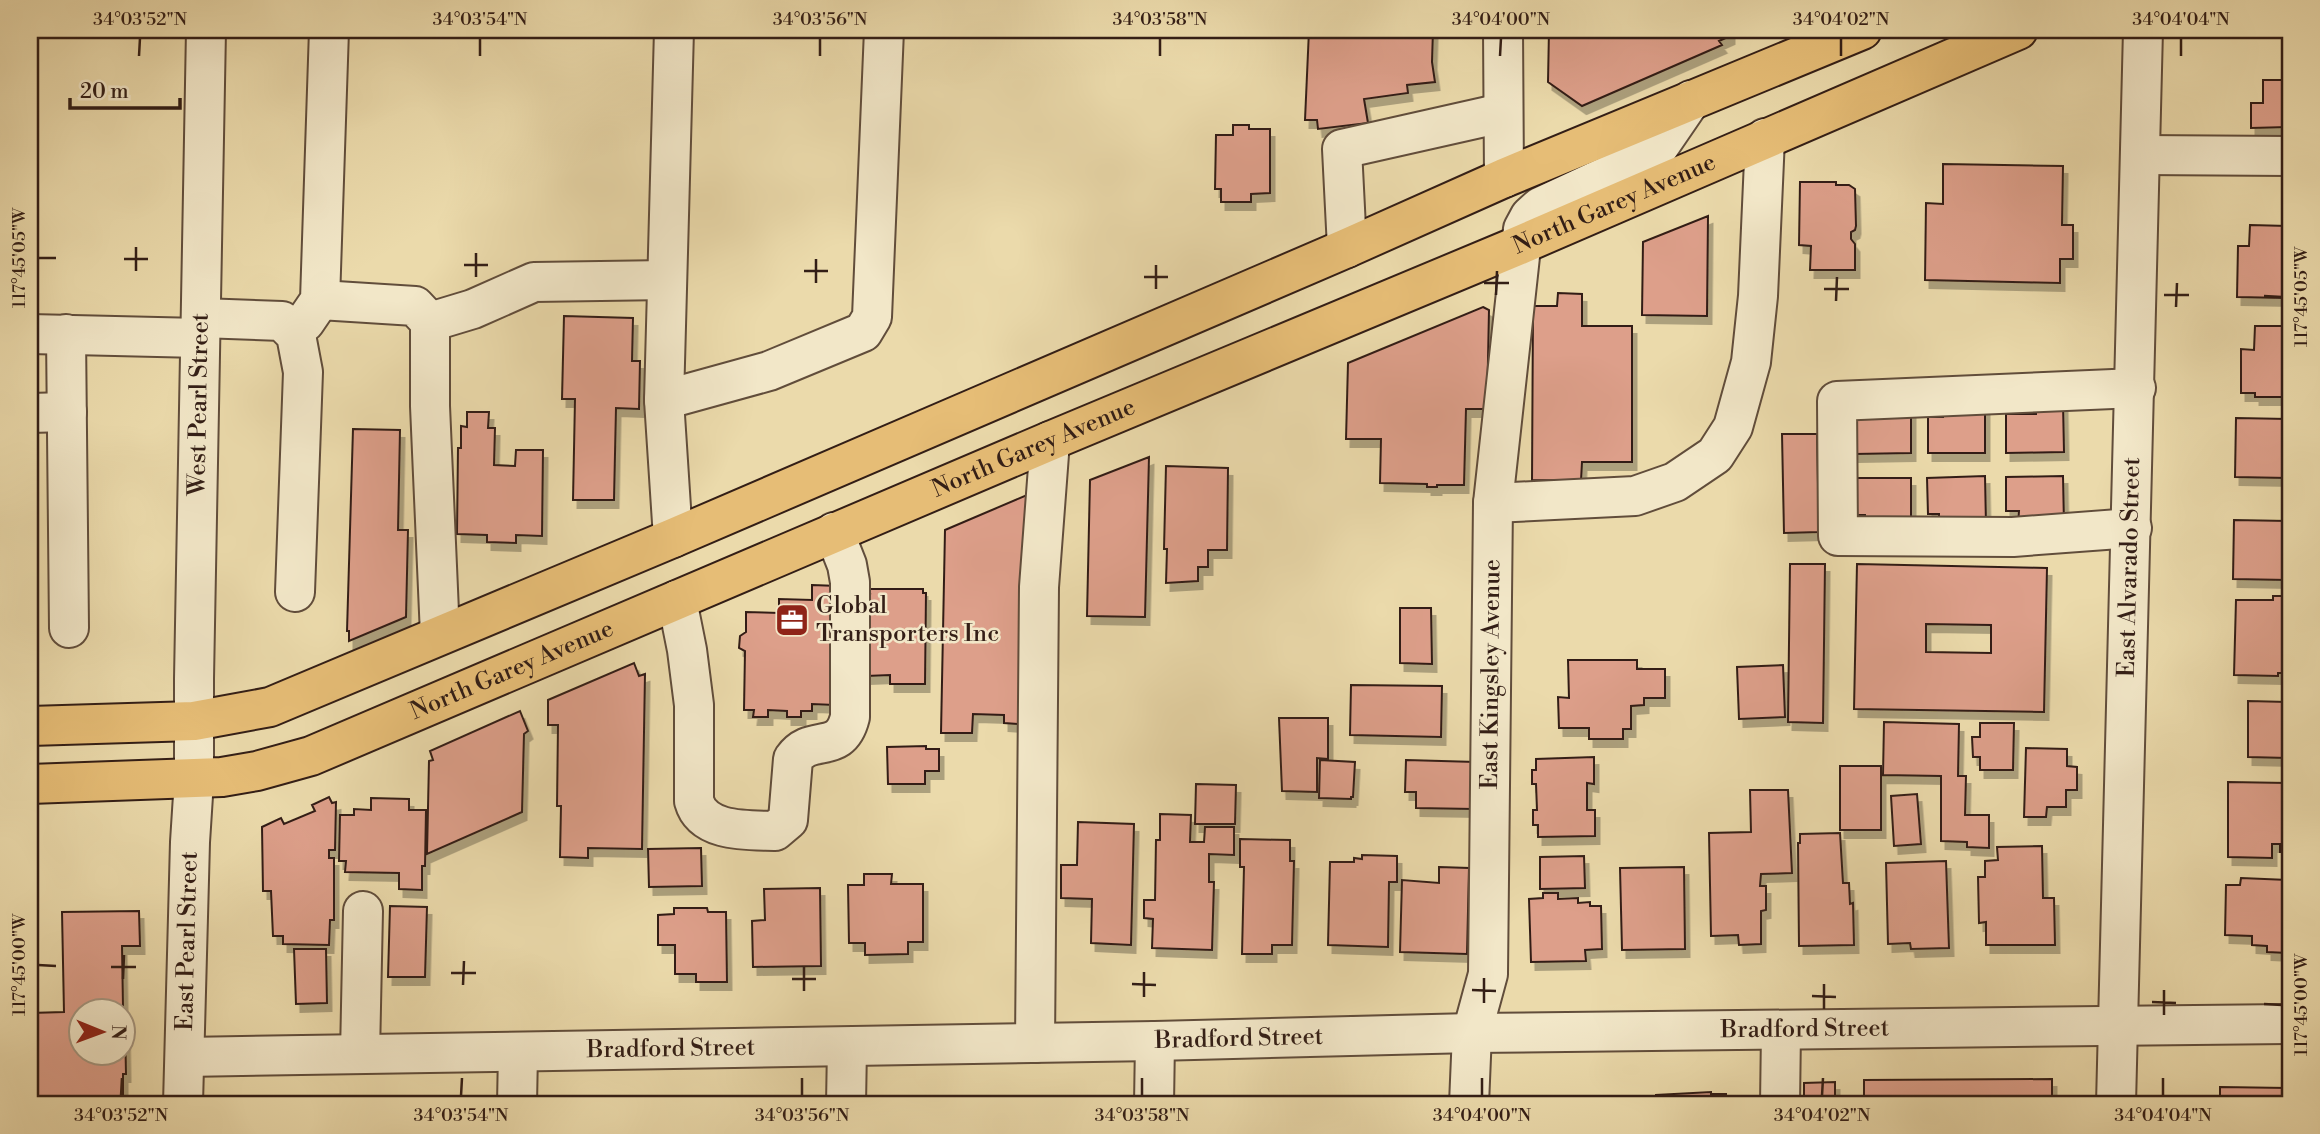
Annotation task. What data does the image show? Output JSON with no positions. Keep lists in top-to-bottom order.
{
  "streets": {
    "main road": ["North Garey Avenue"],
    "street": [
      "West Pearl Street",
      "East Alvarado Street",
      "East Kingsley Avenue",
      "East Pearl Street",
      "Bradford Street"
    ]
  },
  "crossings": [
    ["North Garey Avenue", "West Pearl Street"],
    ["North Garey Avenue", "East Kingsley Avenue"],
    ["North Garey Avenue", "East Pearl Street"],
    ["West Pearl Street", "East Pearl Street"],
    ["East Alvarado Street", "Bradford Street"],
    ["East Kingsley Avenue", "Bradford Street"],
    ["East Pearl Street", "Bradford Street"]
  ],
  "places": {
    "office": ["Global Transporters Inc"]
  },
  "scale_bar": "20 m",
  "north": "right",
  "coordinates": [
    "34°03'52\"N",
    "34°03'54\"N",
    "34°03'56\"N",
    "34°03'58\"N",
    "34°04'00\"N",
    "34°04'02\"N",
    "34°04'04\"N",
    "117°45'05\"W",
    "117°45'00\"W"
  ]
}
